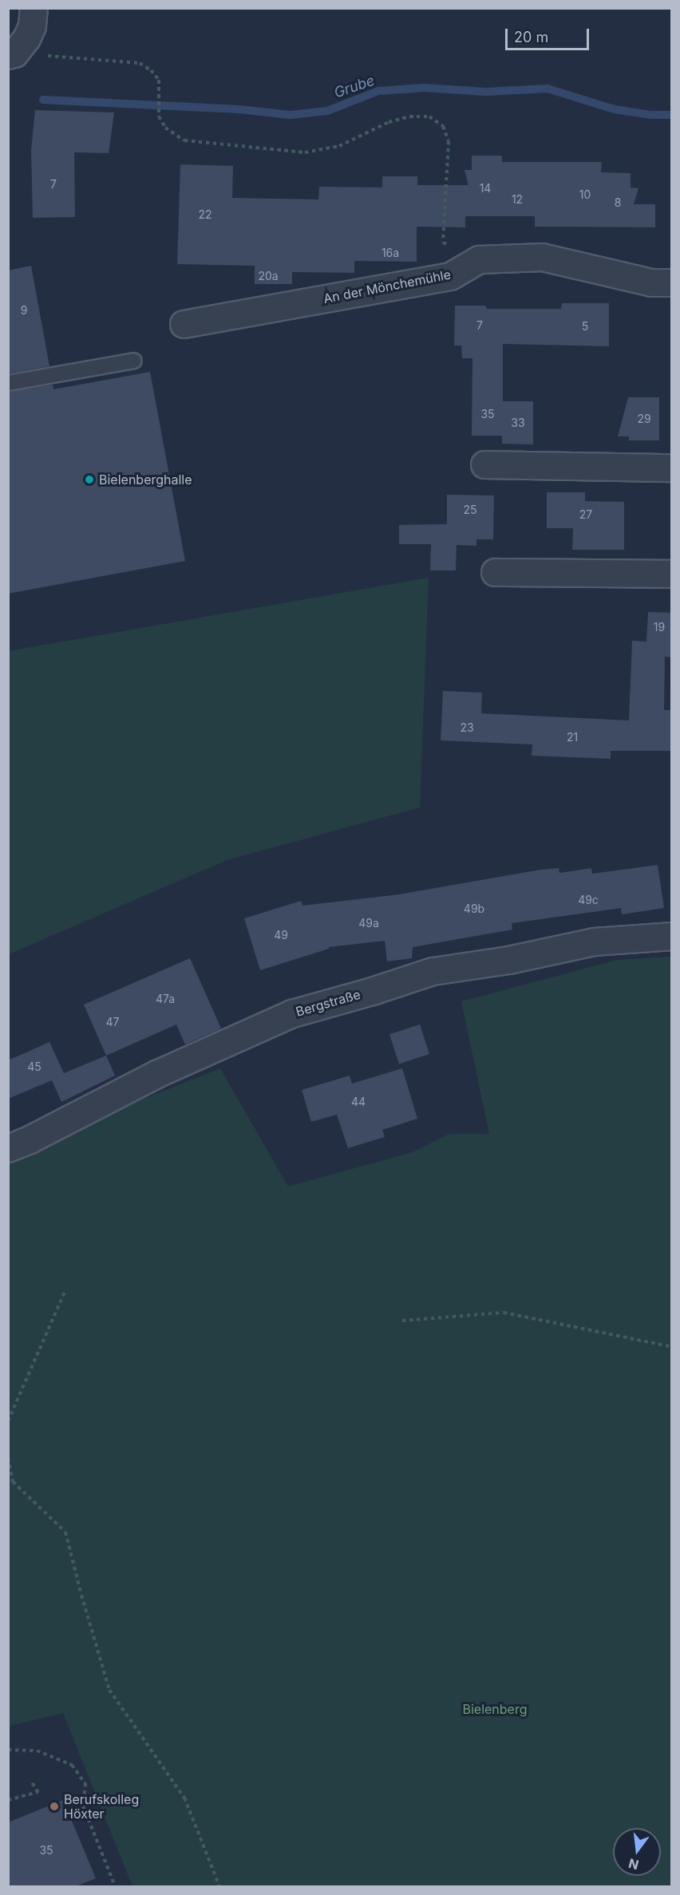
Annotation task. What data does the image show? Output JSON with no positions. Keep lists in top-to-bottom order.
{
  "streets": {
    "street": ["An der Mönchemühle", "Bergstraße"]
  },
  "water": ["Grube"],
  "parks": ["Bielenberg"],
  "places": ["Bielenberghalle", "Berufskolleg Höxter"],
  "house_numbers": [
    "7",
    "14",
    "10",
    "12",
    "8",
    "22",
    "16a",
    "20a",
    "9",
    "7",
    "5",
    "35",
    "29",
    "33",
    "25",
    "27",
    "19",
    "23",
    "21",
    "49c",
    "49b",
    "49a",
    "49",
    "47a",
    "47",
    "45",
    "44",
    "35"
  ],
  "scale_bar": "20 m",
  "north": "bottom"
}
